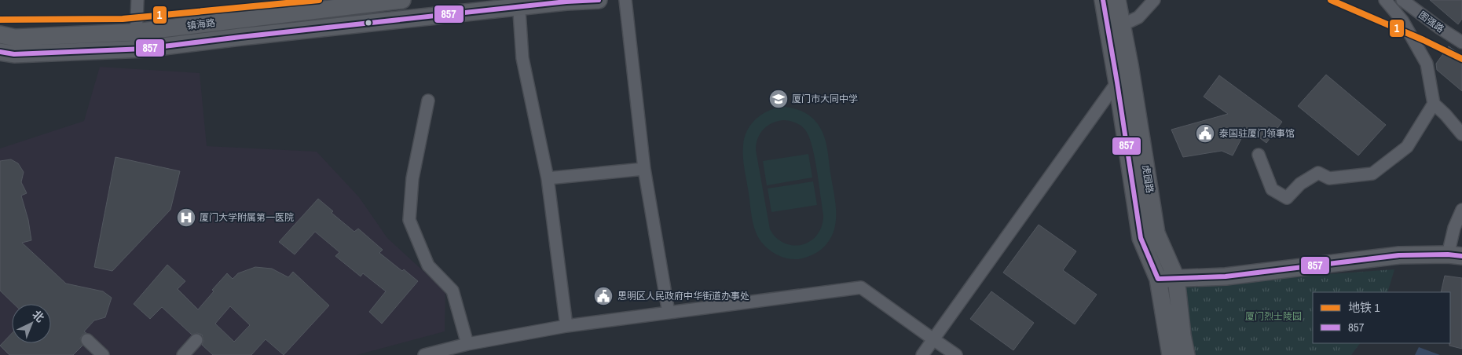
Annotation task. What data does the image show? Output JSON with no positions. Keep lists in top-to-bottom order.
{
  "streets": {
    "main road": ["镇海路", "虎园路"],
    "street": ["图强路"]
  },
  "parks": ["厦门烈士陵园"],
  "places": {
    "school or university": ["厦门市大同中学"],
    "public building": ["泰国驻厦门领事馆", "思明区人民政府中华街道办事处"],
    "hospital": ["厦门大学附属第一医院"]
  },
  "lines": ["metro line 1", "transit line 857"],
  "legend": ["地铁 1", "857"],
  "north": "top right"
}
